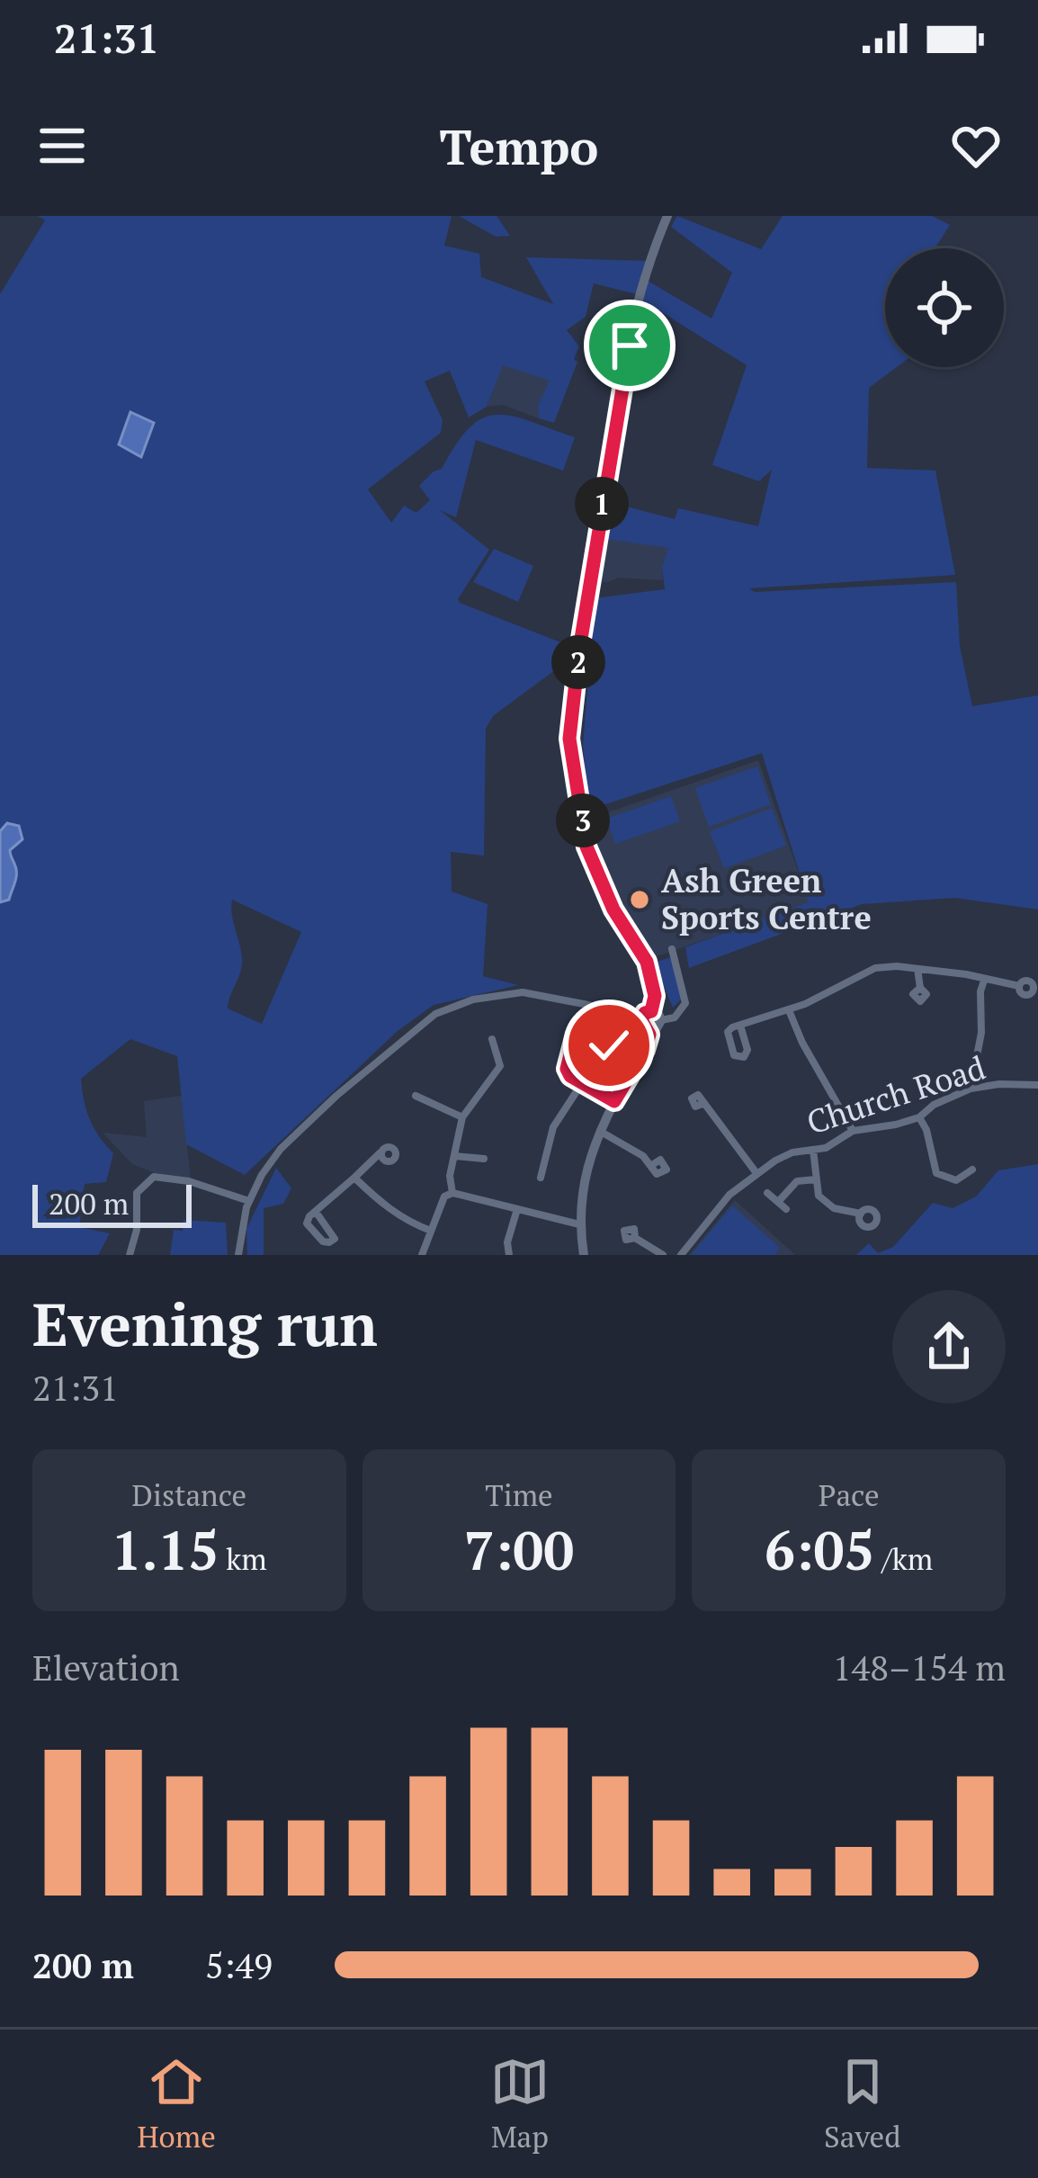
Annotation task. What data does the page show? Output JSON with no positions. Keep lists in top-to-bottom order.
{
  "streets": {
    "street": ["Church Road"]
  },
  "places": ["Ash Green Sports Centre"],
  "scale_bar": "200 m",
  "page": {
    "status": "21:31",
    "header": "Tempo",
    "pins": ["1", "2", "3"],
    "scale": "200 m",
    "heading": ["Evening run", "21:31"],
    "stats": [
      ["Distance", "1.15 km"],
      ["Time", "7:00"],
      ["Pace", "6:05 /km"]
    ],
    "chart": ["Elevation", "148–154 m"],
    "list": [
      {
        "name": "200 m",
        "note": "5:49"
      }
    ],
    "tabs": ["Home", "Map", "Saved"]
  }
}
